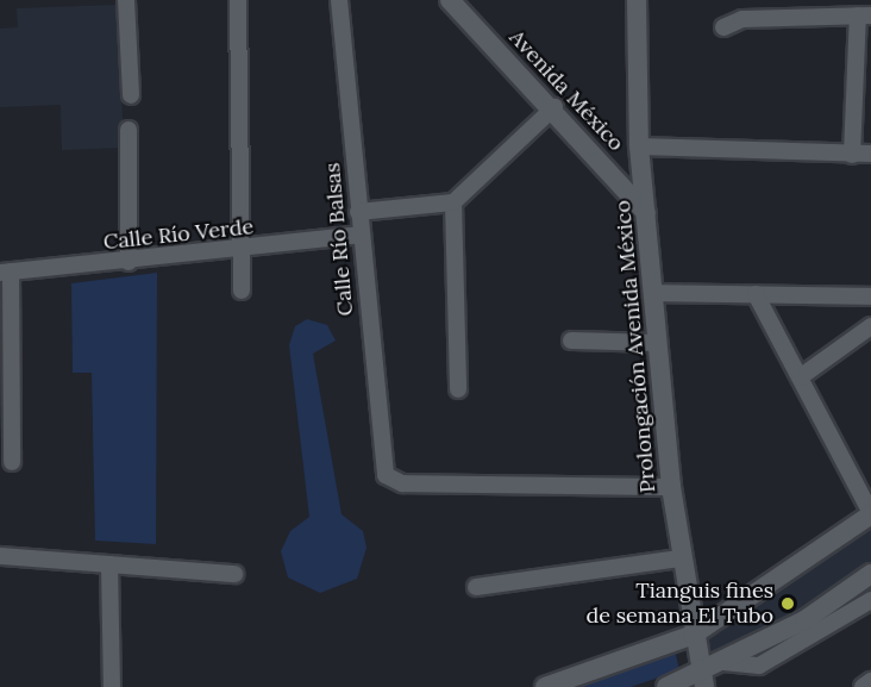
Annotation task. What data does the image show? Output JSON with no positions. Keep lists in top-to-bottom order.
{
  "streets": {
    "street": [
      "Avenida México",
      "Calle Río Verde",
      "Calle Río Balsas",
      "Prolongación Avenida México"
    ]
  },
  "crossings": [
    ["Avenida México", "Prolongación Avenida México"],
    ["Calle Río Verde", "Calle Río Balsas"],
    ["Calle Río Balsas", "Prolongación Avenida México"]
  ],
  "places": ["Tianguis fines de semana El Tubo"]
}
